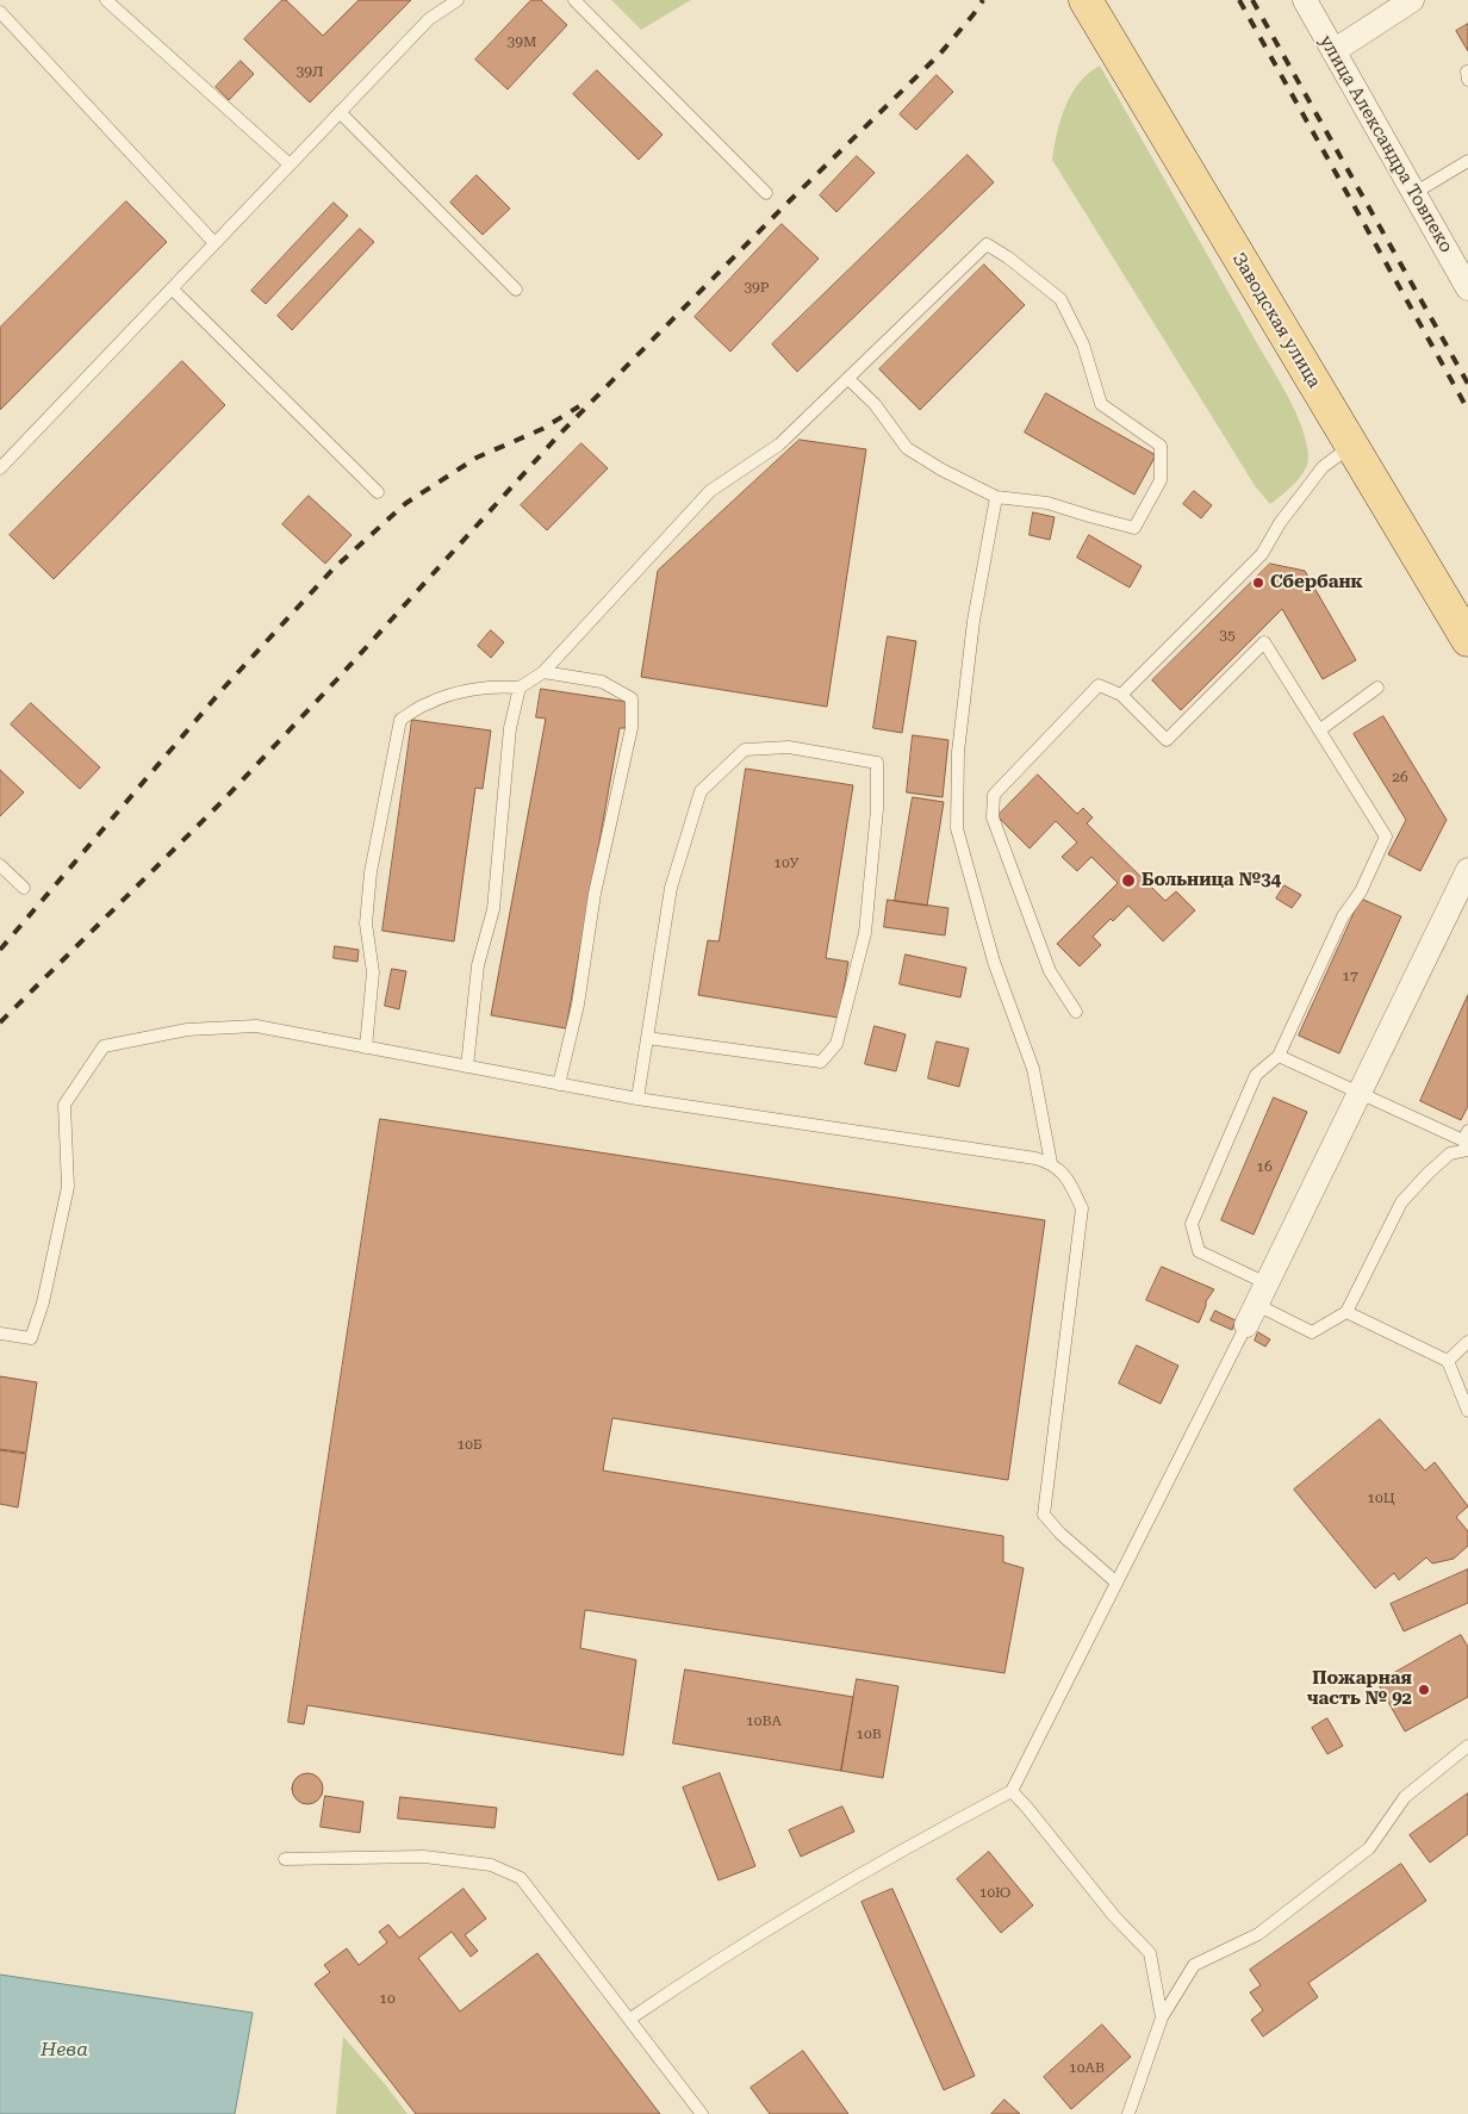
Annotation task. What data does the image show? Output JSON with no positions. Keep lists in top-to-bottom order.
{
  "streets": {
    "main road": ["Заводская улица"],
    "street": ["улица Александра Товпеко"]
  },
  "water": ["Нева"],
  "places": ["Сбербанк", "Больница №34", "Пожарная часть № 92"],
  "house_numbers": [
    "39М",
    "39Л",
    "39Р",
    "35",
    "26",
    "10У",
    "17",
    "16",
    "10Б",
    "10Ц",
    "10ВА",
    "10В",
    "10Ю",
    "10",
    "10АВ"
  ]
}
